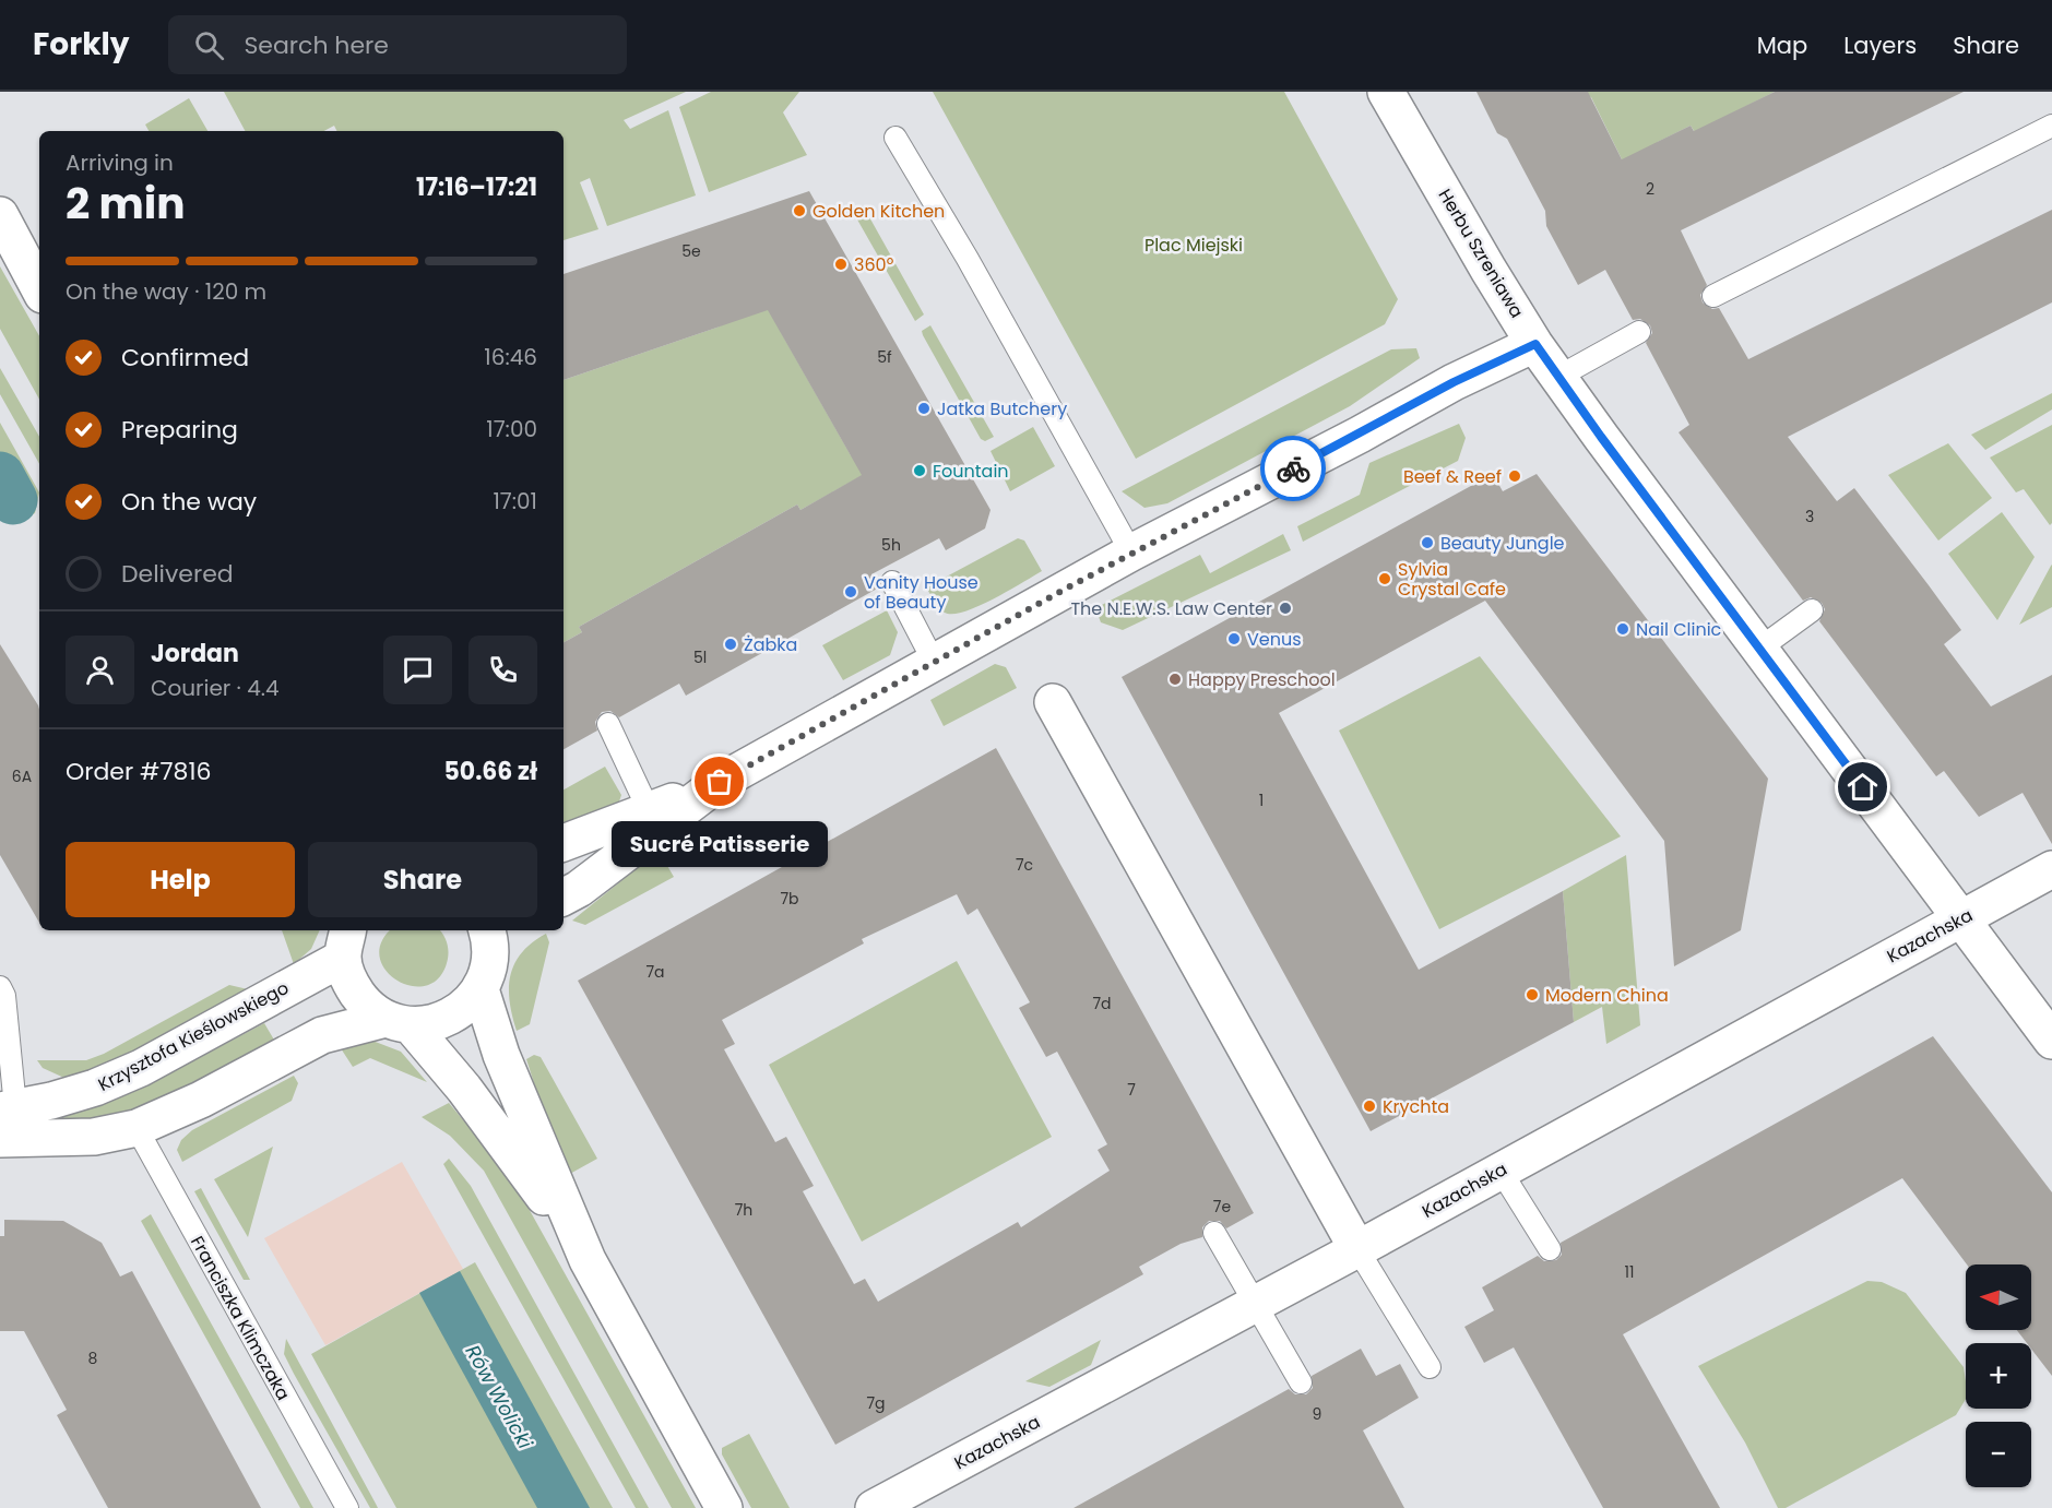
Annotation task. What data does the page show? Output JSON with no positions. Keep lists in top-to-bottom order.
{
  "streets": {
    "street": ["Herbu Szreniawa", "Kazachska", "Krzysztofa Kieślowskiego"],
    "lane": ["Franciszka Klimczaka"]
  },
  "crossings": [
    ["Herbu Szreniawa", "Kazachska"]
  ],
  "water": ["Rów Wolicki"],
  "parks": ["Plac Miejski"],
  "places": [
    "Golden Kitchen",
    "360°",
    "Jatka Butchery",
    "Fountain",
    "Beef & Reef",
    "Beauty Jungle",
    "Sylvia Crystal Cafe",
    "Vanity House of Beauty",
    "The N.E.W.S. Law Center",
    "Nail Clinic",
    "Venus",
    "Żabka",
    "Happy Preschool",
    "Sucré Patisserie",
    "Modern China",
    "Krychta"
  ],
  "house_numbers": [
    "2",
    "5e",
    "5f",
    "3",
    "5h",
    "5l",
    "6A",
    "1",
    "7c",
    "7b",
    "7a",
    "7d",
    "7",
    "7e",
    "7h",
    "11",
    "8",
    "7g",
    "9"
  ],
  "north": "left",
  "page": {
    "header": "Forkly",
    "search": "Search here",
    "nav": ["Map", "Layers", "Share"],
    "heading": ["2 min", "Arriving in", "17:16–17:21"],
    "panel": [
      "Jordan",
      "Courier · 4.4",
      "Order #7816",
      "50.66 zł"
    ],
    "bar": "On the way · 120 m",
    "list": [
      ["Confirmed", "16:46"],
      ["Preparing", "17:00"],
      ["On the way", "17:01"],
      "Delivered"
    ],
    "bubble": "Sucré Patisserie",
    "buttons": ["Help", "Share"],
    "map_buttons": ["+", "−"]
  }
}
